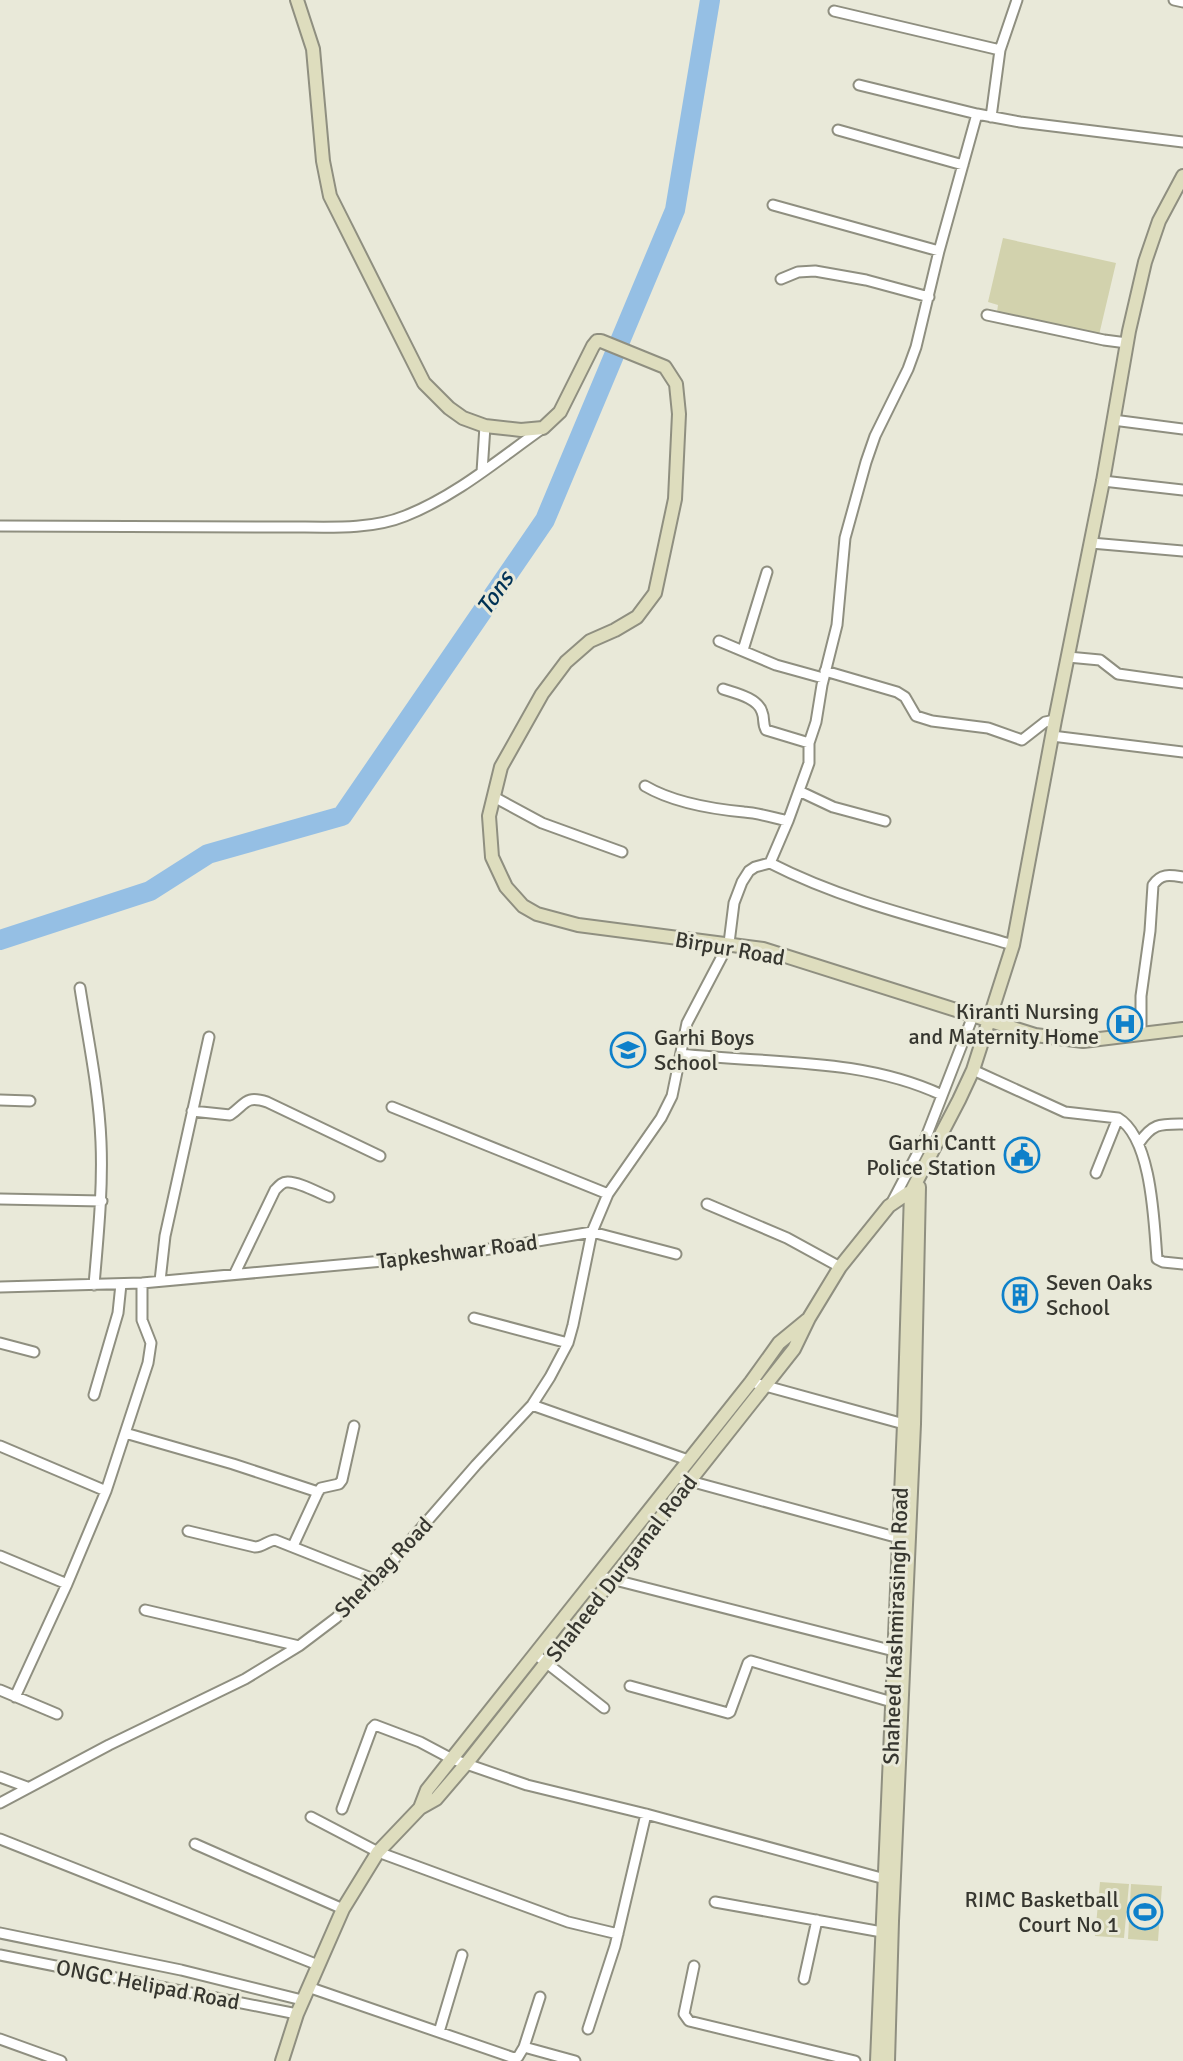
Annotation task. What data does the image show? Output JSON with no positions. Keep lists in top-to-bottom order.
{
  "streets": {
    "street": [
      "Birpur Road",
      "Tapkeshwar Road",
      "Sherbag Road",
      "Shaheed Durgamal Road",
      "Shaheed Kashmirasingh Road",
      "ONGC Helipad Road"
    ]
  },
  "crossings": [
    ["Tapkeshwar Road", "Sherbag Road"],
    ["Shaheed Durgamal Road", "Shaheed Kashmirasingh Road"],
    ["Shaheed Durgamal Road", "ONGC Helipad Road"]
  ],
  "water": ["Tons"],
  "places": {
    "hospital": ["Kiranti Nursing and Maternity Home"],
    "school or university": ["Garhi Boys School"],
    "public building": ["Garhi Cantt Police Station"],
    "building": ["Seven Oaks School"],
    "sports": ["RIMC Basketball Court No 1"]
  }
}
